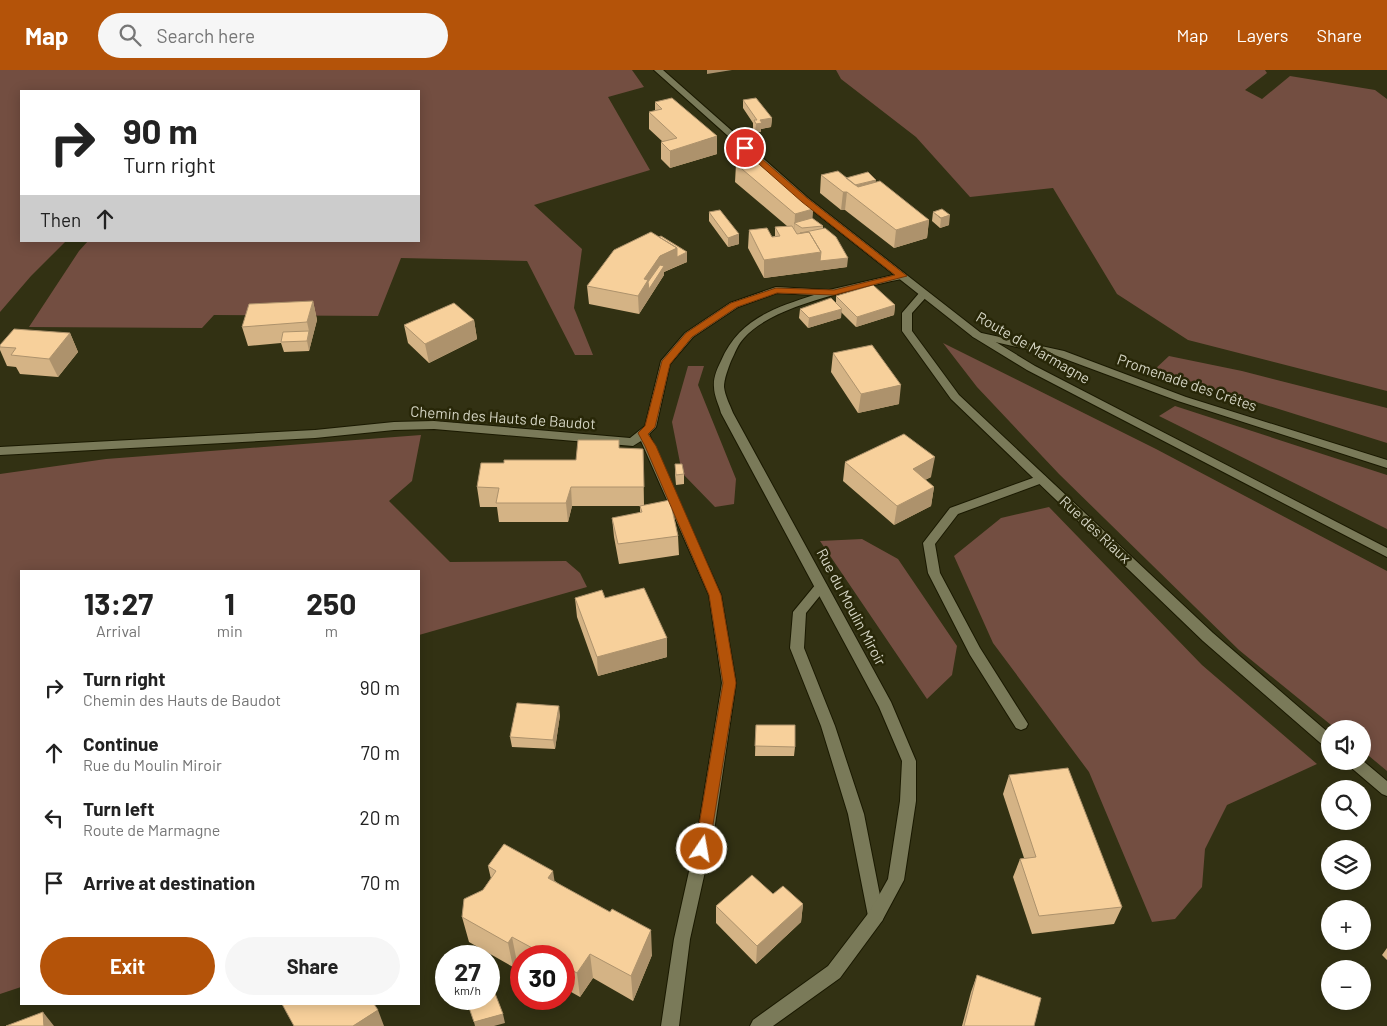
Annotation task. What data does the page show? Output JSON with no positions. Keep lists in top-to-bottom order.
{
  "streets": {
    "street": [
      "Route de Marmagne",
      "Promenade des Crêtes",
      "Chemin des Hauts de Baudot",
      "Rue des Riaux",
      "Rue du Moulin Miroir"
    ]
  },
  "crossings": [
    ["Route de Marmagne", "Promenade des Crêtes"],
    ["Route de Marmagne", "Rue des Riaux"],
    ["Route de Marmagne", "Rue du Moulin Miroir"]
  ],
  "page": {
    "header": "Map",
    "search": "Search here",
    "nav": ["Map", "Layers", "Share"],
    "turn": ["90 m", "Turn right"],
    "then": "Then",
    "eta": [
      "13:27",
      "Arrival",
      "1",
      "min",
      "250",
      "m"
    ],
    "list": [
      {
        "name": "Turn right",
        "note": "Chemin des Hauts de Baudot",
        "value": "90 m"
      },
      {
        "name": "Continue",
        "note": "Rue du Moulin Miroir",
        "value": "70 m"
      },
      {
        "name": "Turn left",
        "note": "Route de Marmagne",
        "value": "20 m"
      },
      {
        "name": "Arrive at destination",
        "value": "70 m"
      }
    ],
    "map_buttons": ["+", "−"],
    "buttons": ["Exit", "Share"],
    "speed": "27 km/h",
    "limit": "30"
  }
}
